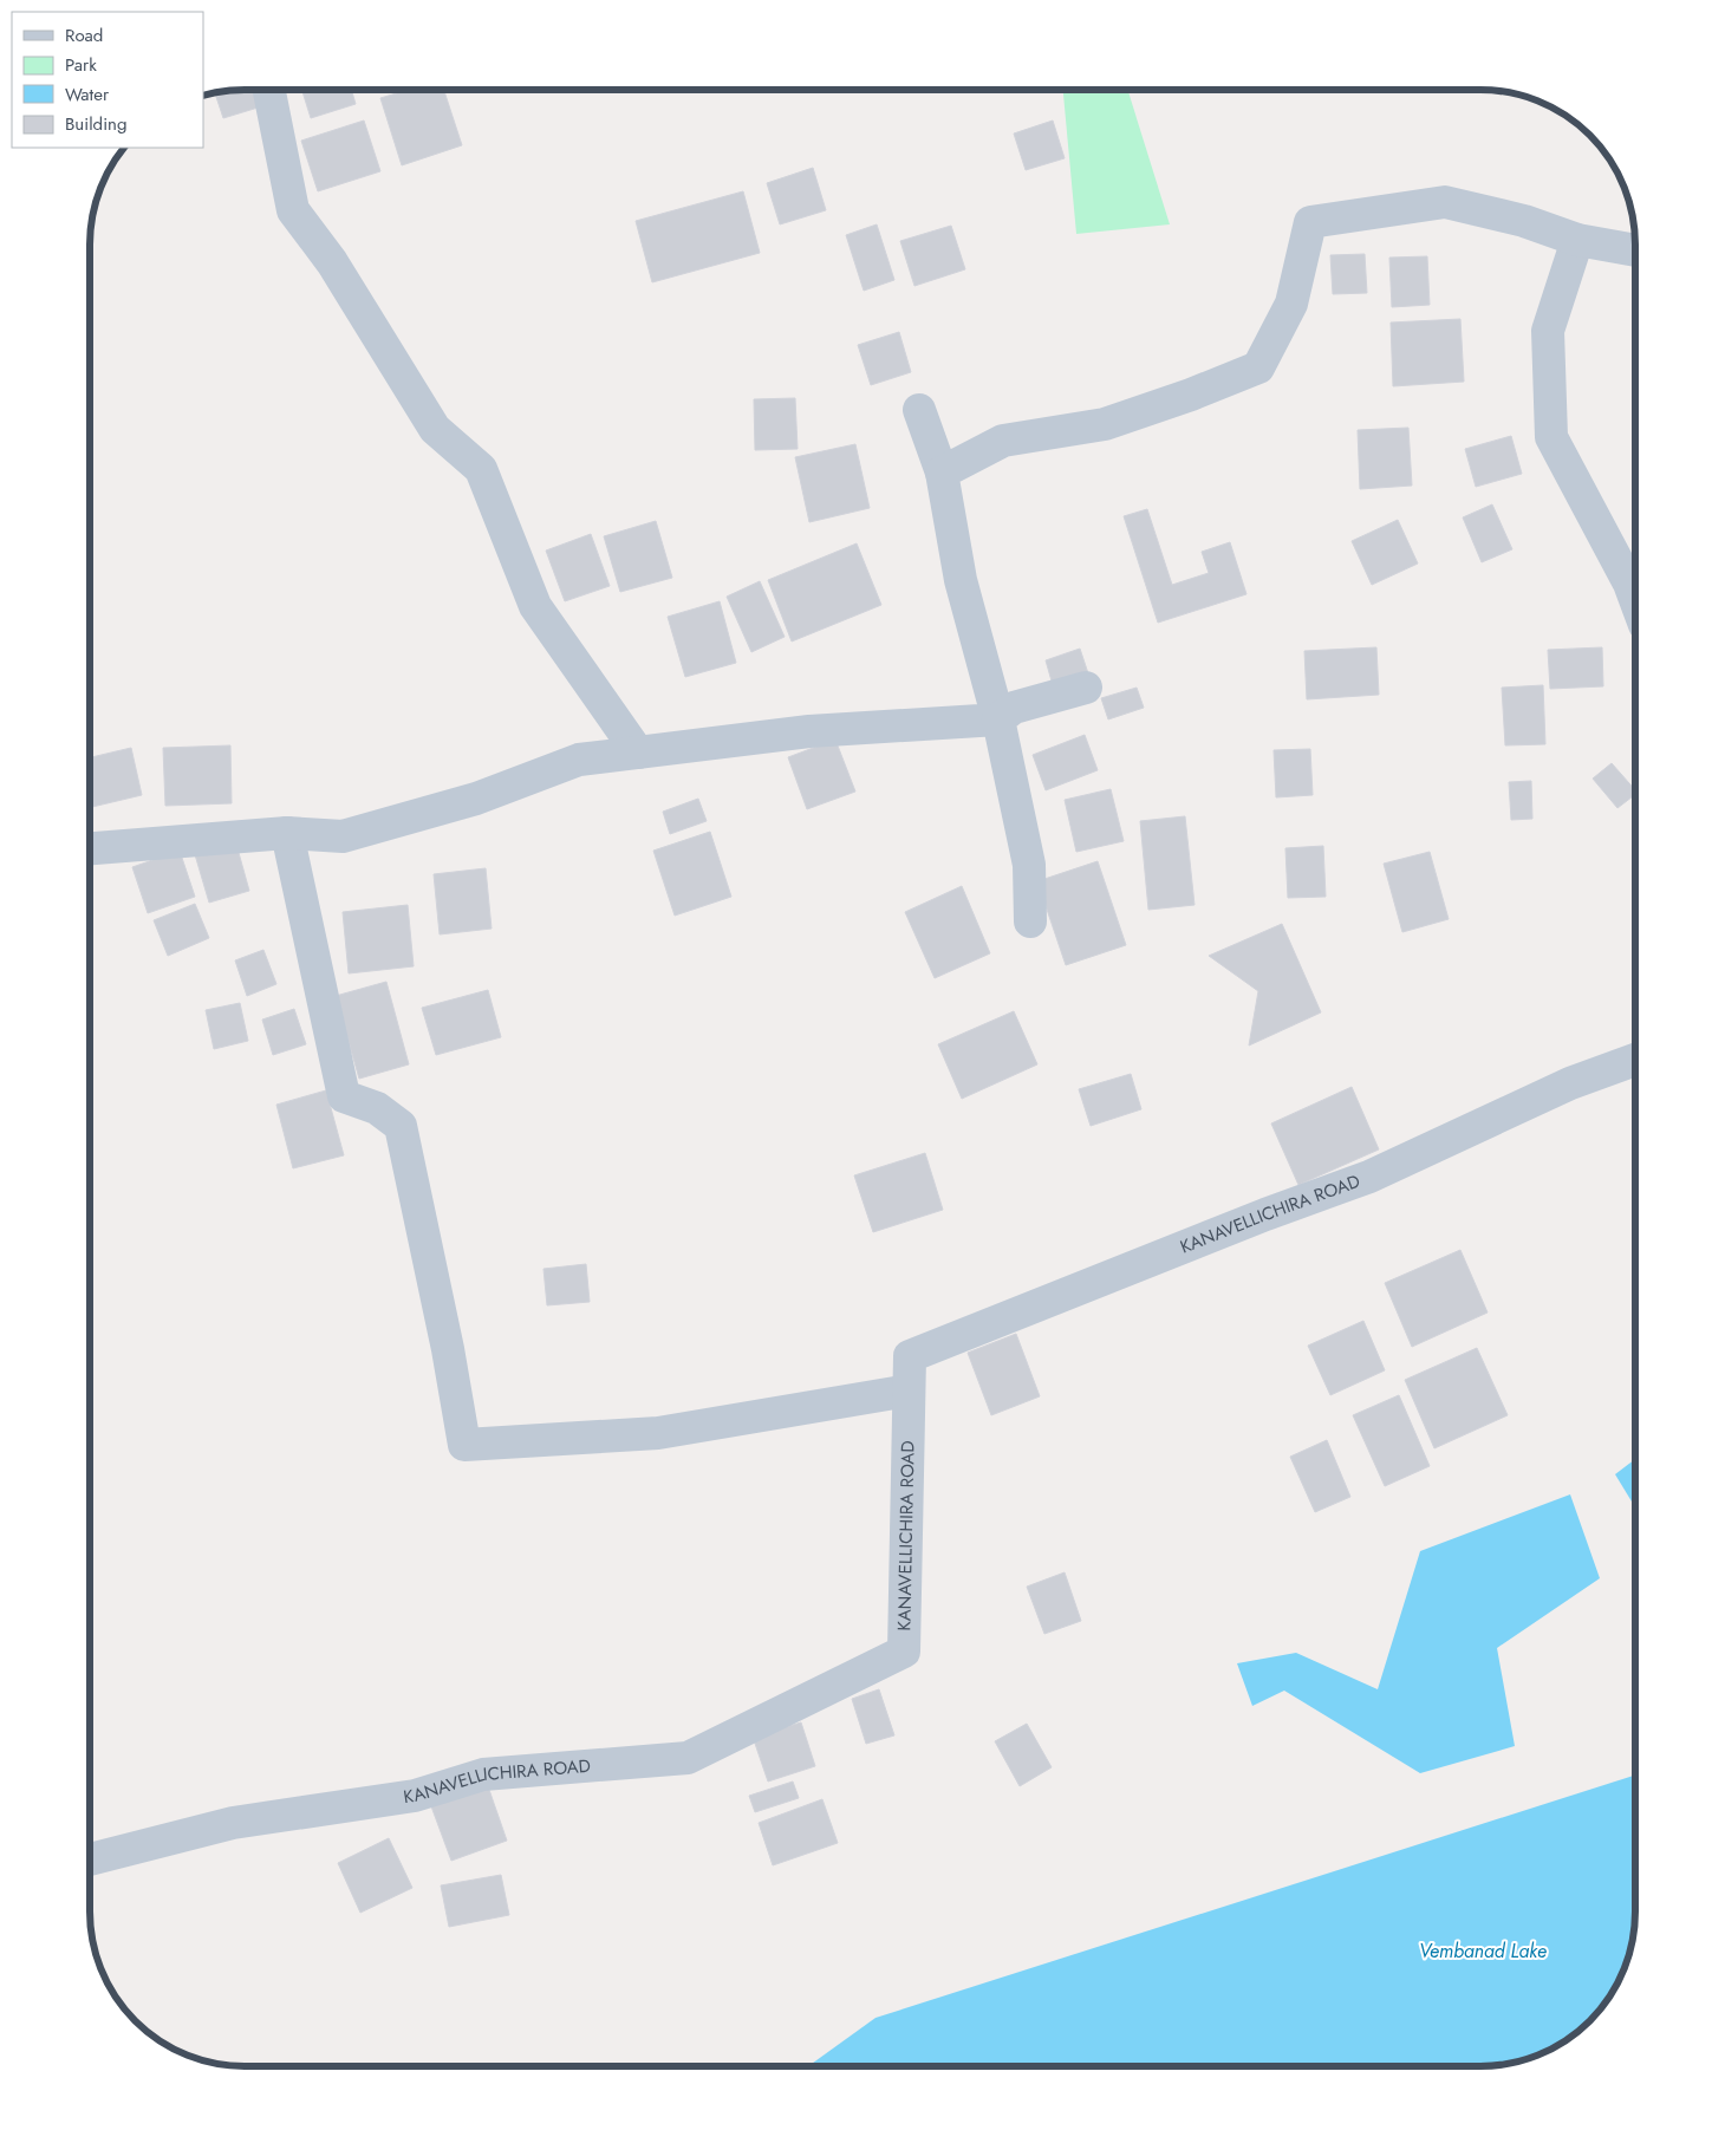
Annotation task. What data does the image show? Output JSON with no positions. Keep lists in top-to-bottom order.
{
  "streets": {
    "street": ["KANAVELLICHIRA ROAD"]
  },
  "water": ["Vembanad Lake"],
  "legend": [
    "Road",
    "Park",
    "Water",
    "Building"
  ]
}
